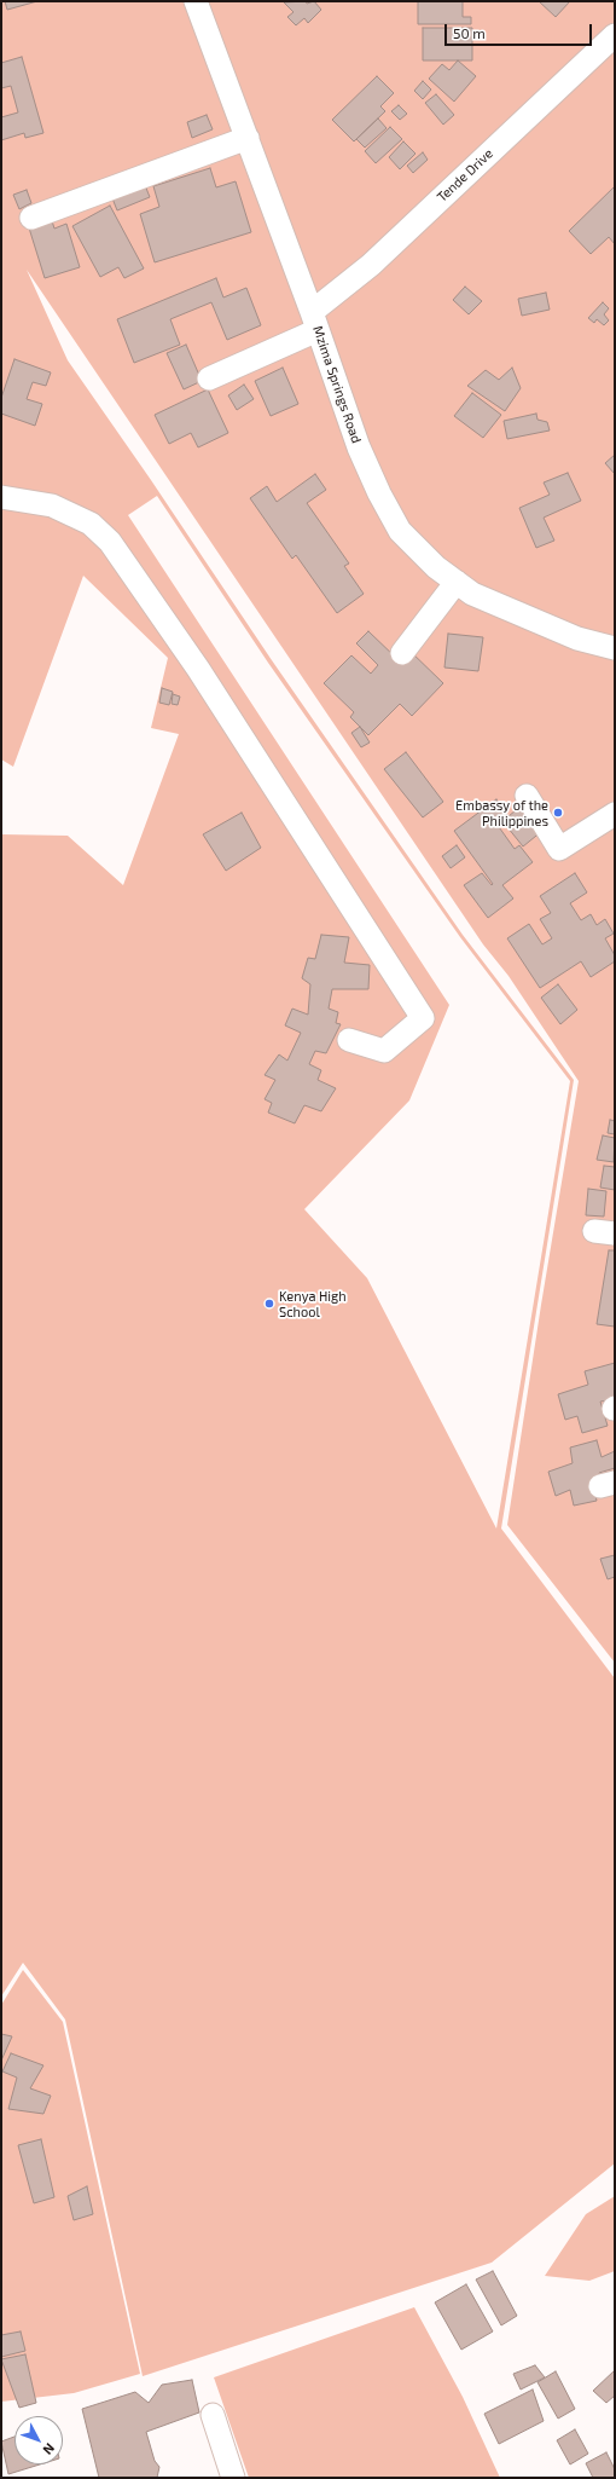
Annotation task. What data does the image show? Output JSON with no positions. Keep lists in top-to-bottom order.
{
  "streets": {
    "street": ["Tende Drive", "Mzima Springs Road"]
  },
  "crossings": [
    ["Tende Drive", "Mzima Springs Road"]
  ],
  "places": ["Embassy of the Philippines", "Kenya High School"],
  "scale_bar": "50 m",
  "north": "bottom right"
}
